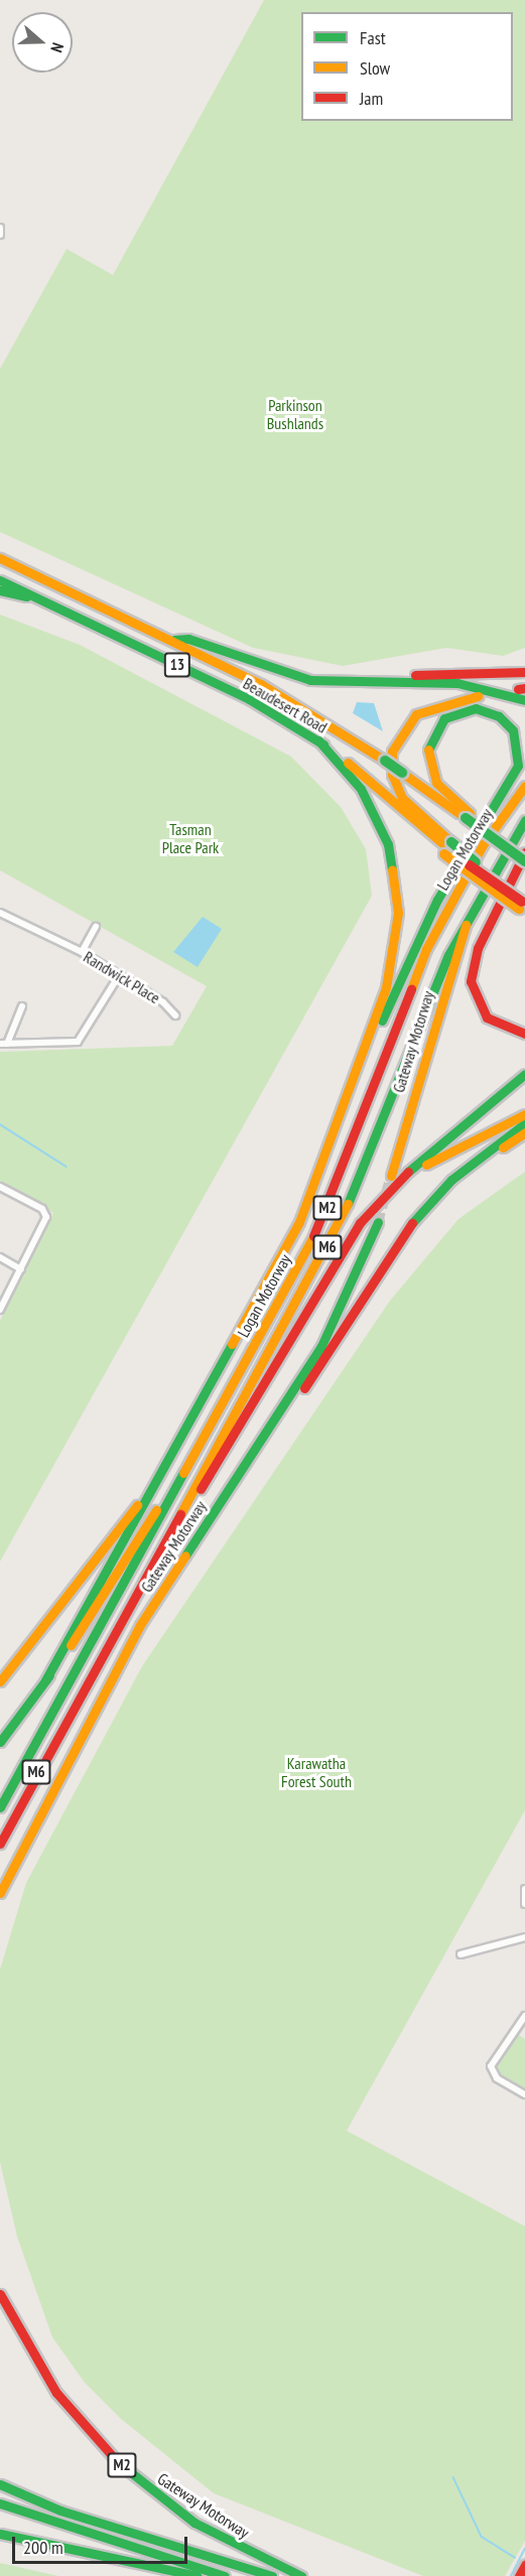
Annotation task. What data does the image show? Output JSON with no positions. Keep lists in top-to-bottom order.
{
  "streets": {
    "main road": [
      "13",
      "Beaudesert Road",
      "Logan Motorway",
      "Gateway Motorway",
      "M2",
      "M6"
    ],
    "street": ["Randwick Place"]
  },
  "crossings": [
    ["Logan Motorway", "Gateway Motorway"]
  ],
  "parks": ["Parkinson Bushlands", "Tasman Place Park", "Karawatha Forest South"],
  "legend": ["Fast", "Slow", "Jam"],
  "scale_bar": "200 m",
  "north": "right"
}
